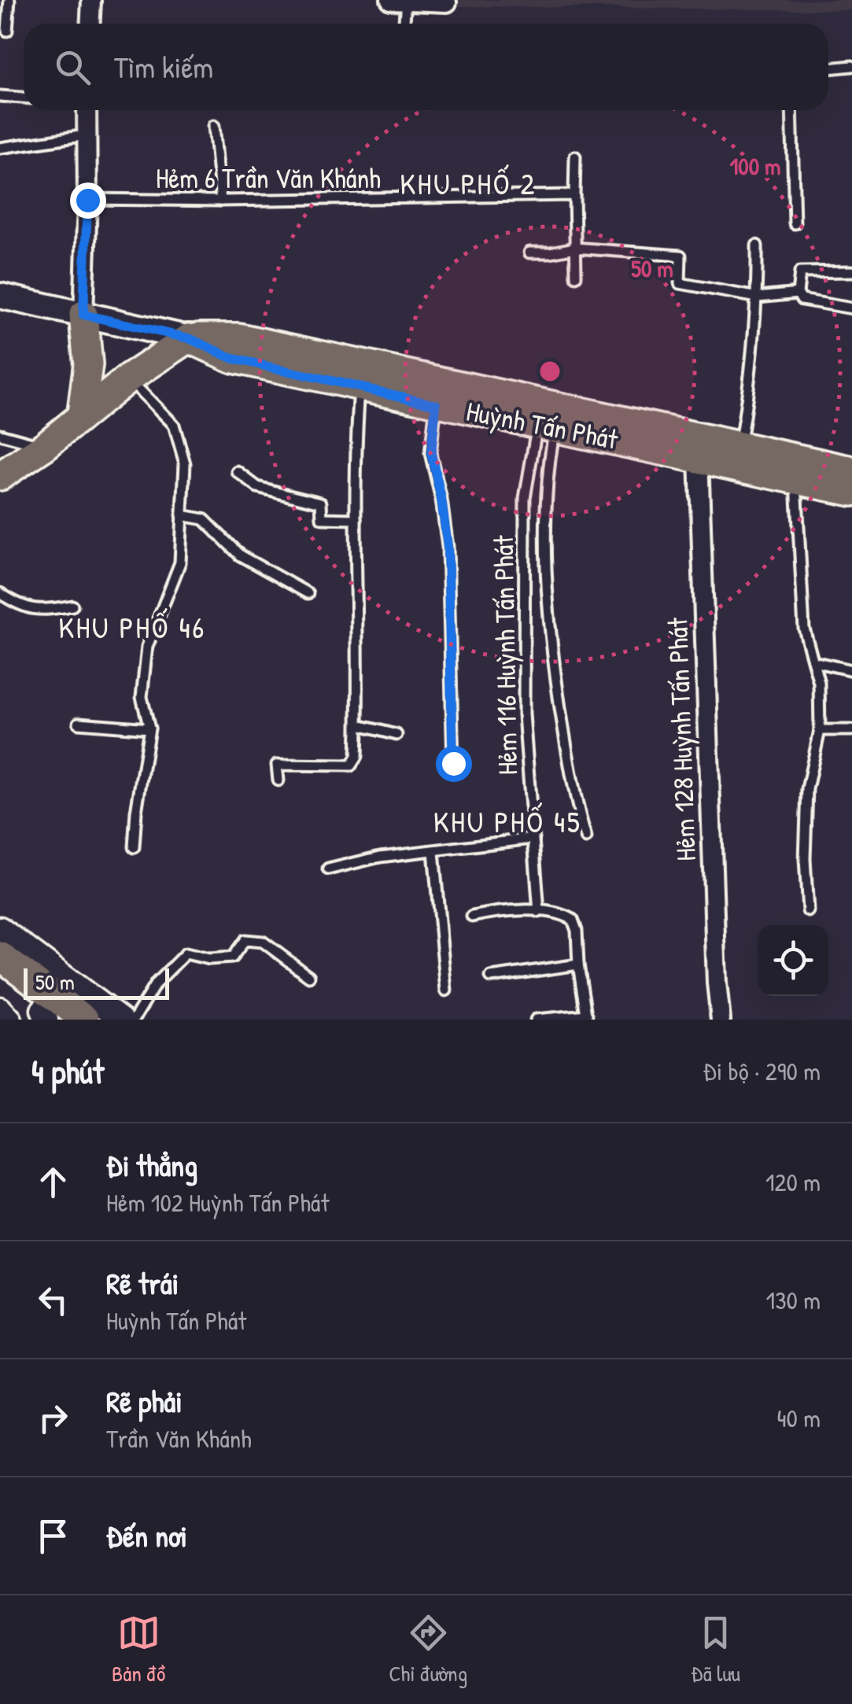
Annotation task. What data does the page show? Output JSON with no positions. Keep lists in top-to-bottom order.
{
  "streets": {
    "main road": ["Huỳnh Tấn Phát"],
    "street": ["Hẻm 128 Huỳnh Tấn Phát"],
    "lane": ["Hẻm 6 Trần Văn Khánh", "Hẻm 116 Huỳnh Tấn Phát"]
  },
  "crossings": [
    ["Huỳnh Tấn Phát", "Hẻm 116 Huỳnh Tấn Phát"],
    ["Huỳnh Tấn Phát", "Hẻm 128 Huỳnh Tấn Phát"]
  ],
  "districts": ["KHU PHỐ 2", "KHU PHỐ 46", "KHU PHỐ 45"],
  "scale_bar": "50 m",
  "page": {
    "search": "Tìm kiếm",
    "scale": "50 m",
    "heading": ["4 phút", "Đi bộ · 290 m"],
    "list": [
      ["Đi thẳng", "Hẻm 102 Huỳnh Tấn Phát", "120 m"],
      ["Rẽ trái", "Huỳnh Tấn Phát", "130 m"],
      ["Rẽ phải", "Trần Văn Khánh", "40 m"],
      "Đến nơi"
    ],
    "nav": ["Bản đồ", "Chỉ đường", "Đã lưu"]
  },
  "rings": ["100 m", "50 m"]
}
